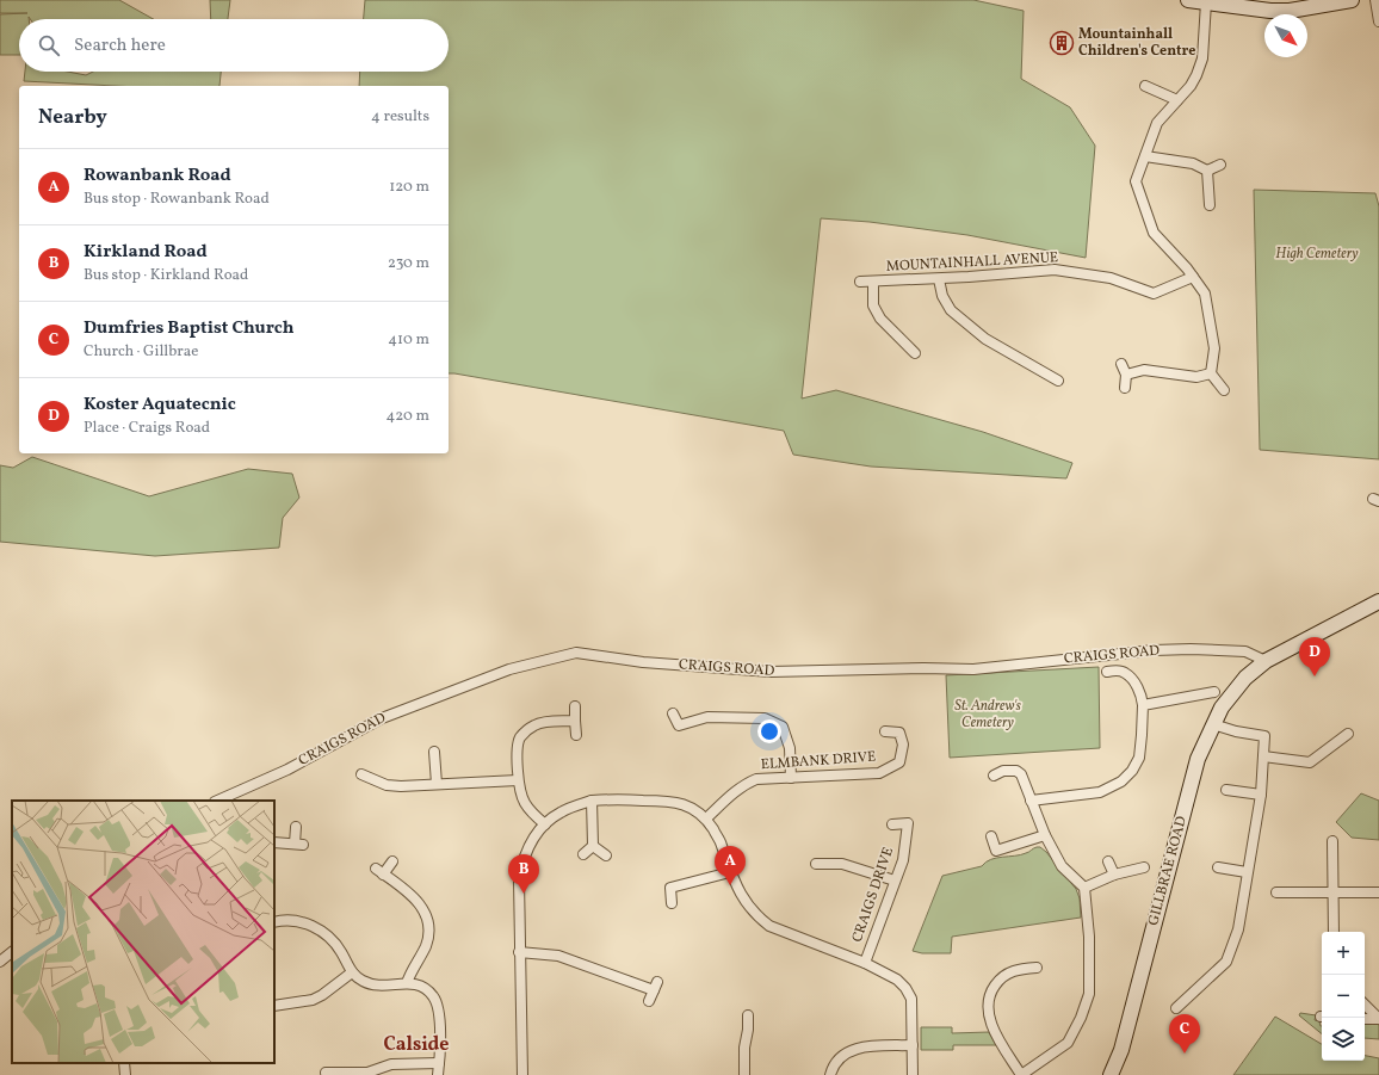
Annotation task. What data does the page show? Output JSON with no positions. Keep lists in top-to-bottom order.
{
  "streets": {
    "street": [
      "MOUNTAINHALL AVENUE",
      "CRAIGS ROAD",
      "ELMBANK DRIVE",
      "GILLBRAE ROAD",
      "CRAIGS DRIVE"
    ]
  },
  "crossings": [
    ["CRAIGS ROAD", "GILLBRAE ROAD"]
  ],
  "districts": ["Calside"],
  "parks": ["High Cemetery", "St. Andrew's Cemetery"],
  "places": {
    "building": ["Mountainhall Children's Centre"]
  },
  "north": "bottom right",
  "page": {
    "search": "Search here",
    "heading": ["Nearby", "4 results"],
    "list": [
      {
        "mark": "A",
        "name": "Rowanbank Road",
        "note": "Bus stop · Rowanbank Road",
        "value": "120 m"
      },
      {
        "mark": "B",
        "name": "Kirkland Road",
        "note": "Bus stop · Kirkland Road",
        "value": "230 m"
      },
      {
        "mark": "C",
        "name": "Dumfries Baptist Church",
        "note": "Church · Gillbrae",
        "value": "410 m"
      },
      {
        "mark": "D",
        "name": "Koster Aquatecnic",
        "note": "Place · Craigs Road",
        "value": "420 m"
      }
    ],
    "pins": [
      "D",
      "A",
      "B",
      "C"
    ],
    "map_buttons": ["+", "−"]
  }
}
